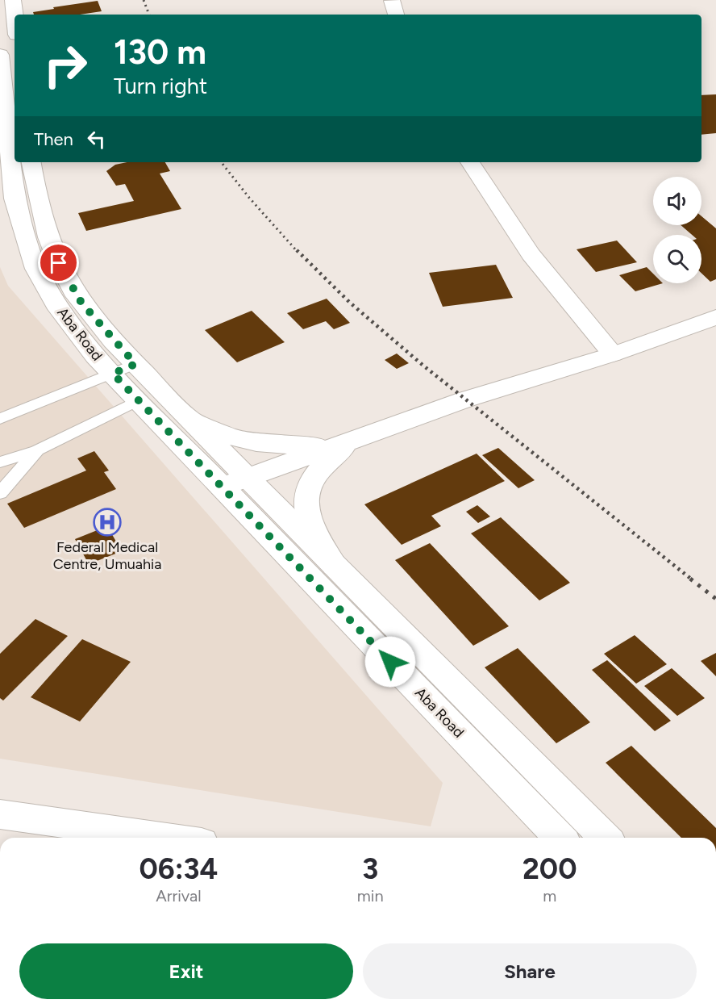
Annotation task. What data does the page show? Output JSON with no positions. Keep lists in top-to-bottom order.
{
  "streets": {
    "main road": ["Aba Road"]
  },
  "places": {
    "hospital": ["Federal Medical Centre, Umuahia"]
  },
  "page": {
    "turn": ["130 m", "Turn right"],
    "then": "Then",
    "eta": [
      "06:34",
      "Arrival",
      "3",
      "min",
      "200",
      "m"
    ],
    "buttons": ["Exit", "Share"]
  }
}
